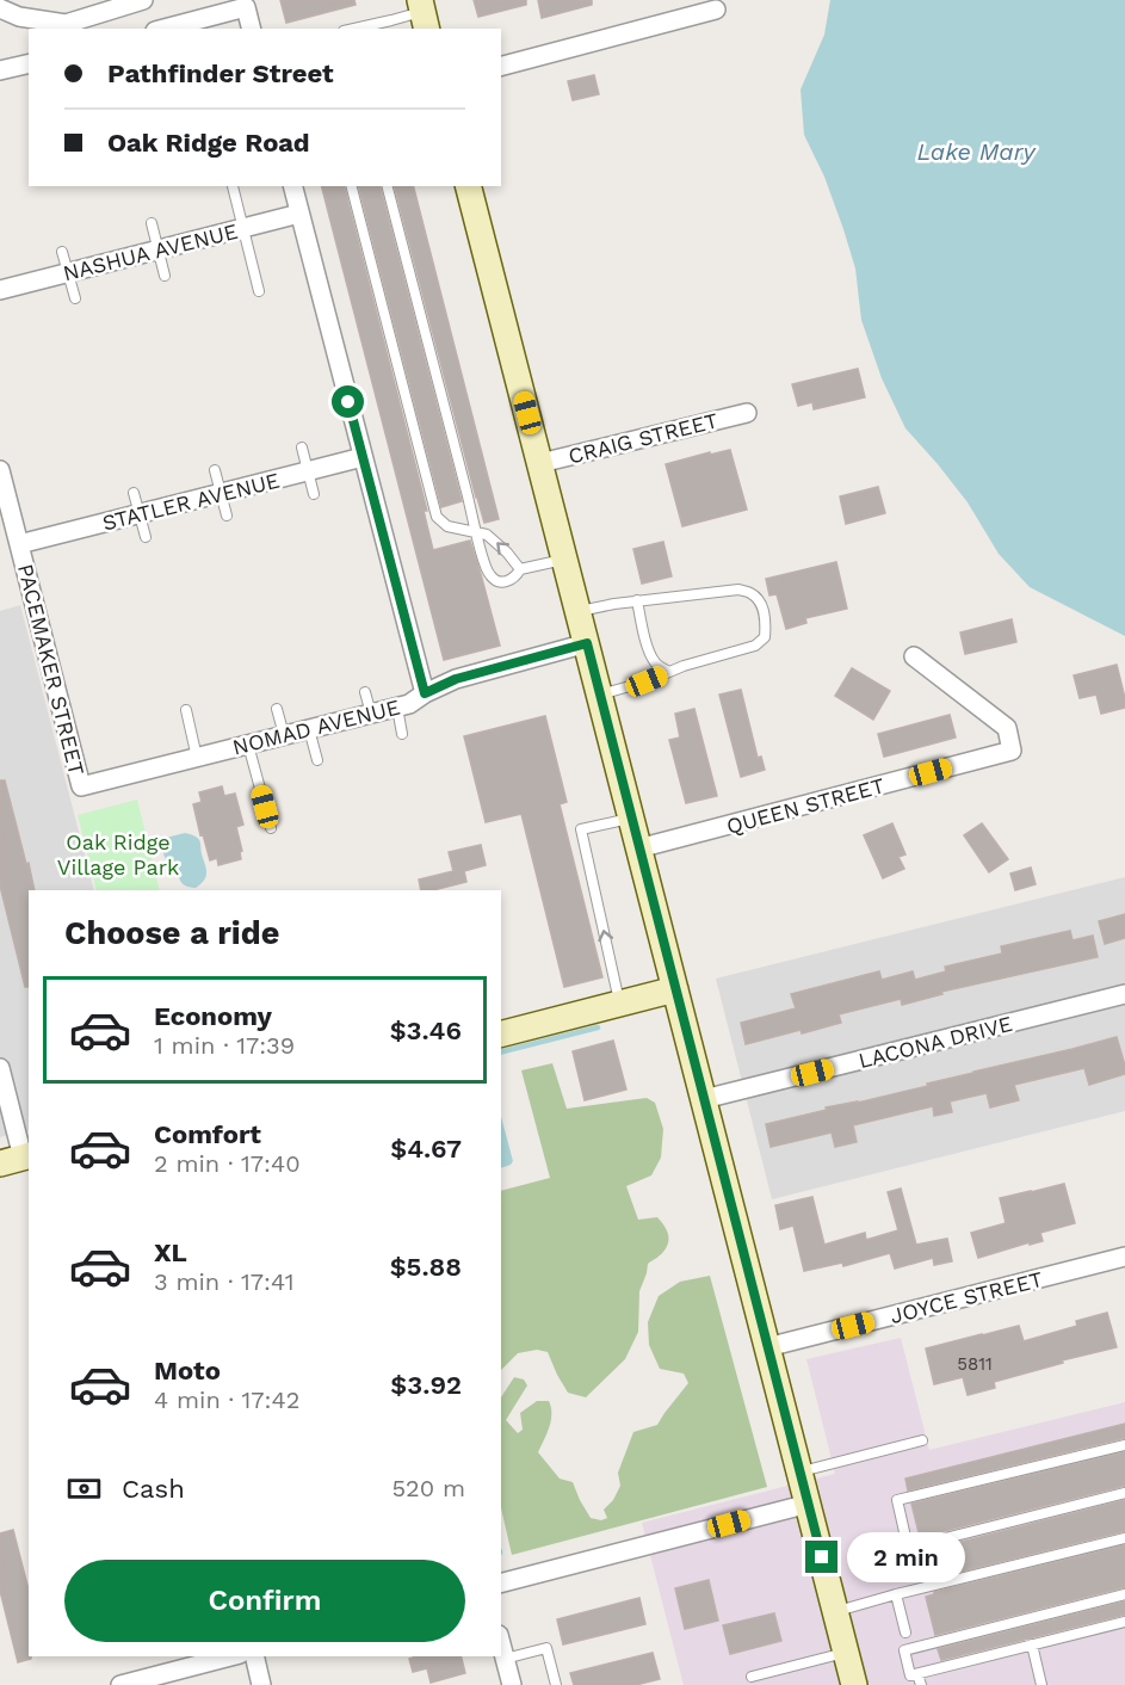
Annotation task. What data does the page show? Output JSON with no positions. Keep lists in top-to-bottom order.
{
  "streets": {
    "street": [
      "NASHUA AVENUE",
      "CRAIG STREET",
      "STATLER AVENUE",
      "PACEMAKER STREET",
      "NOMAD AVENUE",
      "QUEEN STREET",
      "LACONA DRIVE",
      "JOYCE STREET"
    ]
  },
  "crossings": [
    ["STATLER AVENUE", "PACEMAKER STREET"],
    ["PACEMAKER STREET", "NOMAD AVENUE"]
  ],
  "water": ["Lake Mary"],
  "parks": ["Oak Ridge Village Park"],
  "house_numbers": ["5811"],
  "page": {
    "banner": ["Pathfinder Street", "Oak Ridge Road"],
    "heading": "Choose a ride",
    "list": [
      {
        "name": "Economy",
        "note": "1 min · 17:39",
        "value": "$3.46"
      },
      {
        "name": "Comfort",
        "note": "2 min · 17:40",
        "value": "$4.67"
      },
      {
        "name": "XL",
        "note": "3 min · 17:41",
        "value": "$5.88"
      },
      {
        "name": "Moto",
        "note": "4 min · 17:42",
        "value": "$3.92"
      }
    ],
    "pay": ["Cash", "520 m"],
    "bubble": "2 min",
    "buttons": "Confirm"
  }
}
